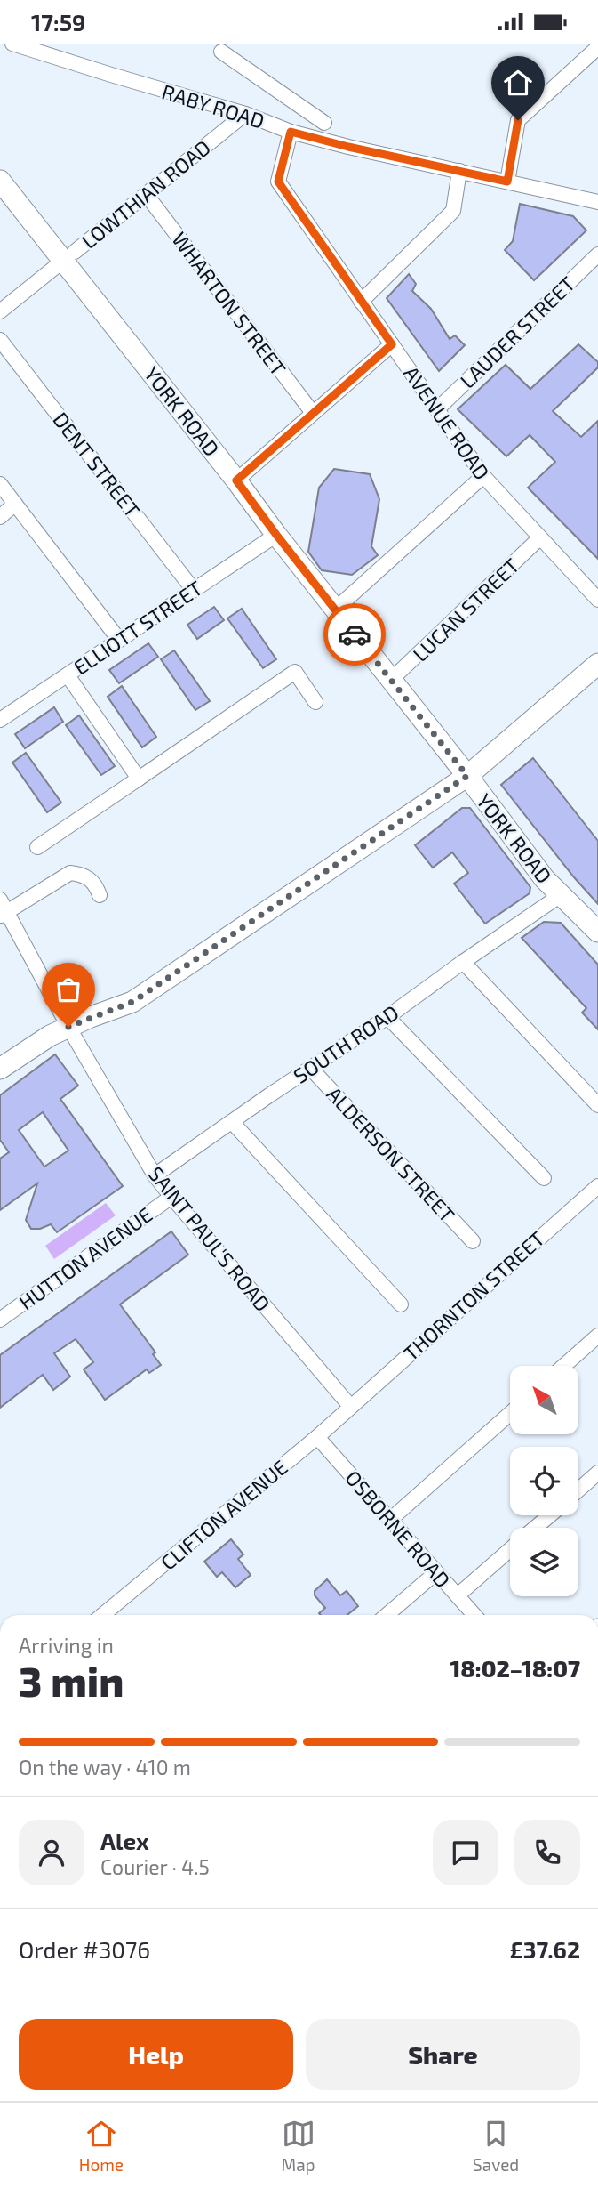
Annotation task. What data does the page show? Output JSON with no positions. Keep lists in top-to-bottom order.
{
  "streets": {
    "main road": ["YORK ROAD"],
    "street": [
      "RABY ROAD",
      "LOWTHIAN ROAD",
      "WHARTON STREET",
      "LAUDER STREET",
      "AVENUE ROAD",
      "DENT STREET",
      "LUCAN STREET",
      "ELLIOTT STREET",
      "SOUTH ROAD",
      "ALDERSON STREET",
      "SAINT PAUL'S ROAD",
      "HUTTON AVENUE",
      "THORNTON STREET",
      "CLIFTON AVENUE",
      "OSBORNE ROAD"
    ]
  },
  "crossings": [
    ["RABY ROAD", "LOWTHIAN ROAD"],
    ["RABY ROAD", "AVENUE ROAD"],
    ["LOWTHIAN ROAD", "WHARTON STREET"],
    ["LOWTHIAN ROAD", "YORK ROAD"],
    ["LAUDER STREET", "AVENUE ROAD"],
    ["YORK ROAD", "LUCAN STREET"],
    ["YORK ROAD", "ELLIOTT STREET"],
    ["YORK ROAD", "SOUTH ROAD"],
    ["AVENUE ROAD", "LUCAN STREET"],
    ["DENT STREET", "ELLIOTT STREET"],
    ["SOUTH ROAD", "ALDERSON STREET"],
    ["SOUTH ROAD", "SAINT PAUL'S ROAD"],
    ["SAINT PAUL'S ROAD", "HUTTON AVENUE"],
    ["SAINT PAUL'S ROAD", "THORNTON STREET"],
    ["SAINT PAUL'S ROAD", "CLIFTON AVENUE"],
    ["THORNTON STREET", "CLIFTON AVENUE"],
    ["CLIFTON AVENUE", "OSBORNE ROAD"]
  ],
  "north": "top left",
  "page": {
    "status": "17:59",
    "heading": ["3 min", "Arriving in", "18:02–18:07"],
    "panel": [
      "Alex",
      "Courier · 4.5",
      "Order #3076",
      "£37.62"
    ],
    "bar": "On the way · 410 m",
    "buttons": ["Help", "Share"],
    "tabs": ["Home", "Map", "Saved"]
  }
}
